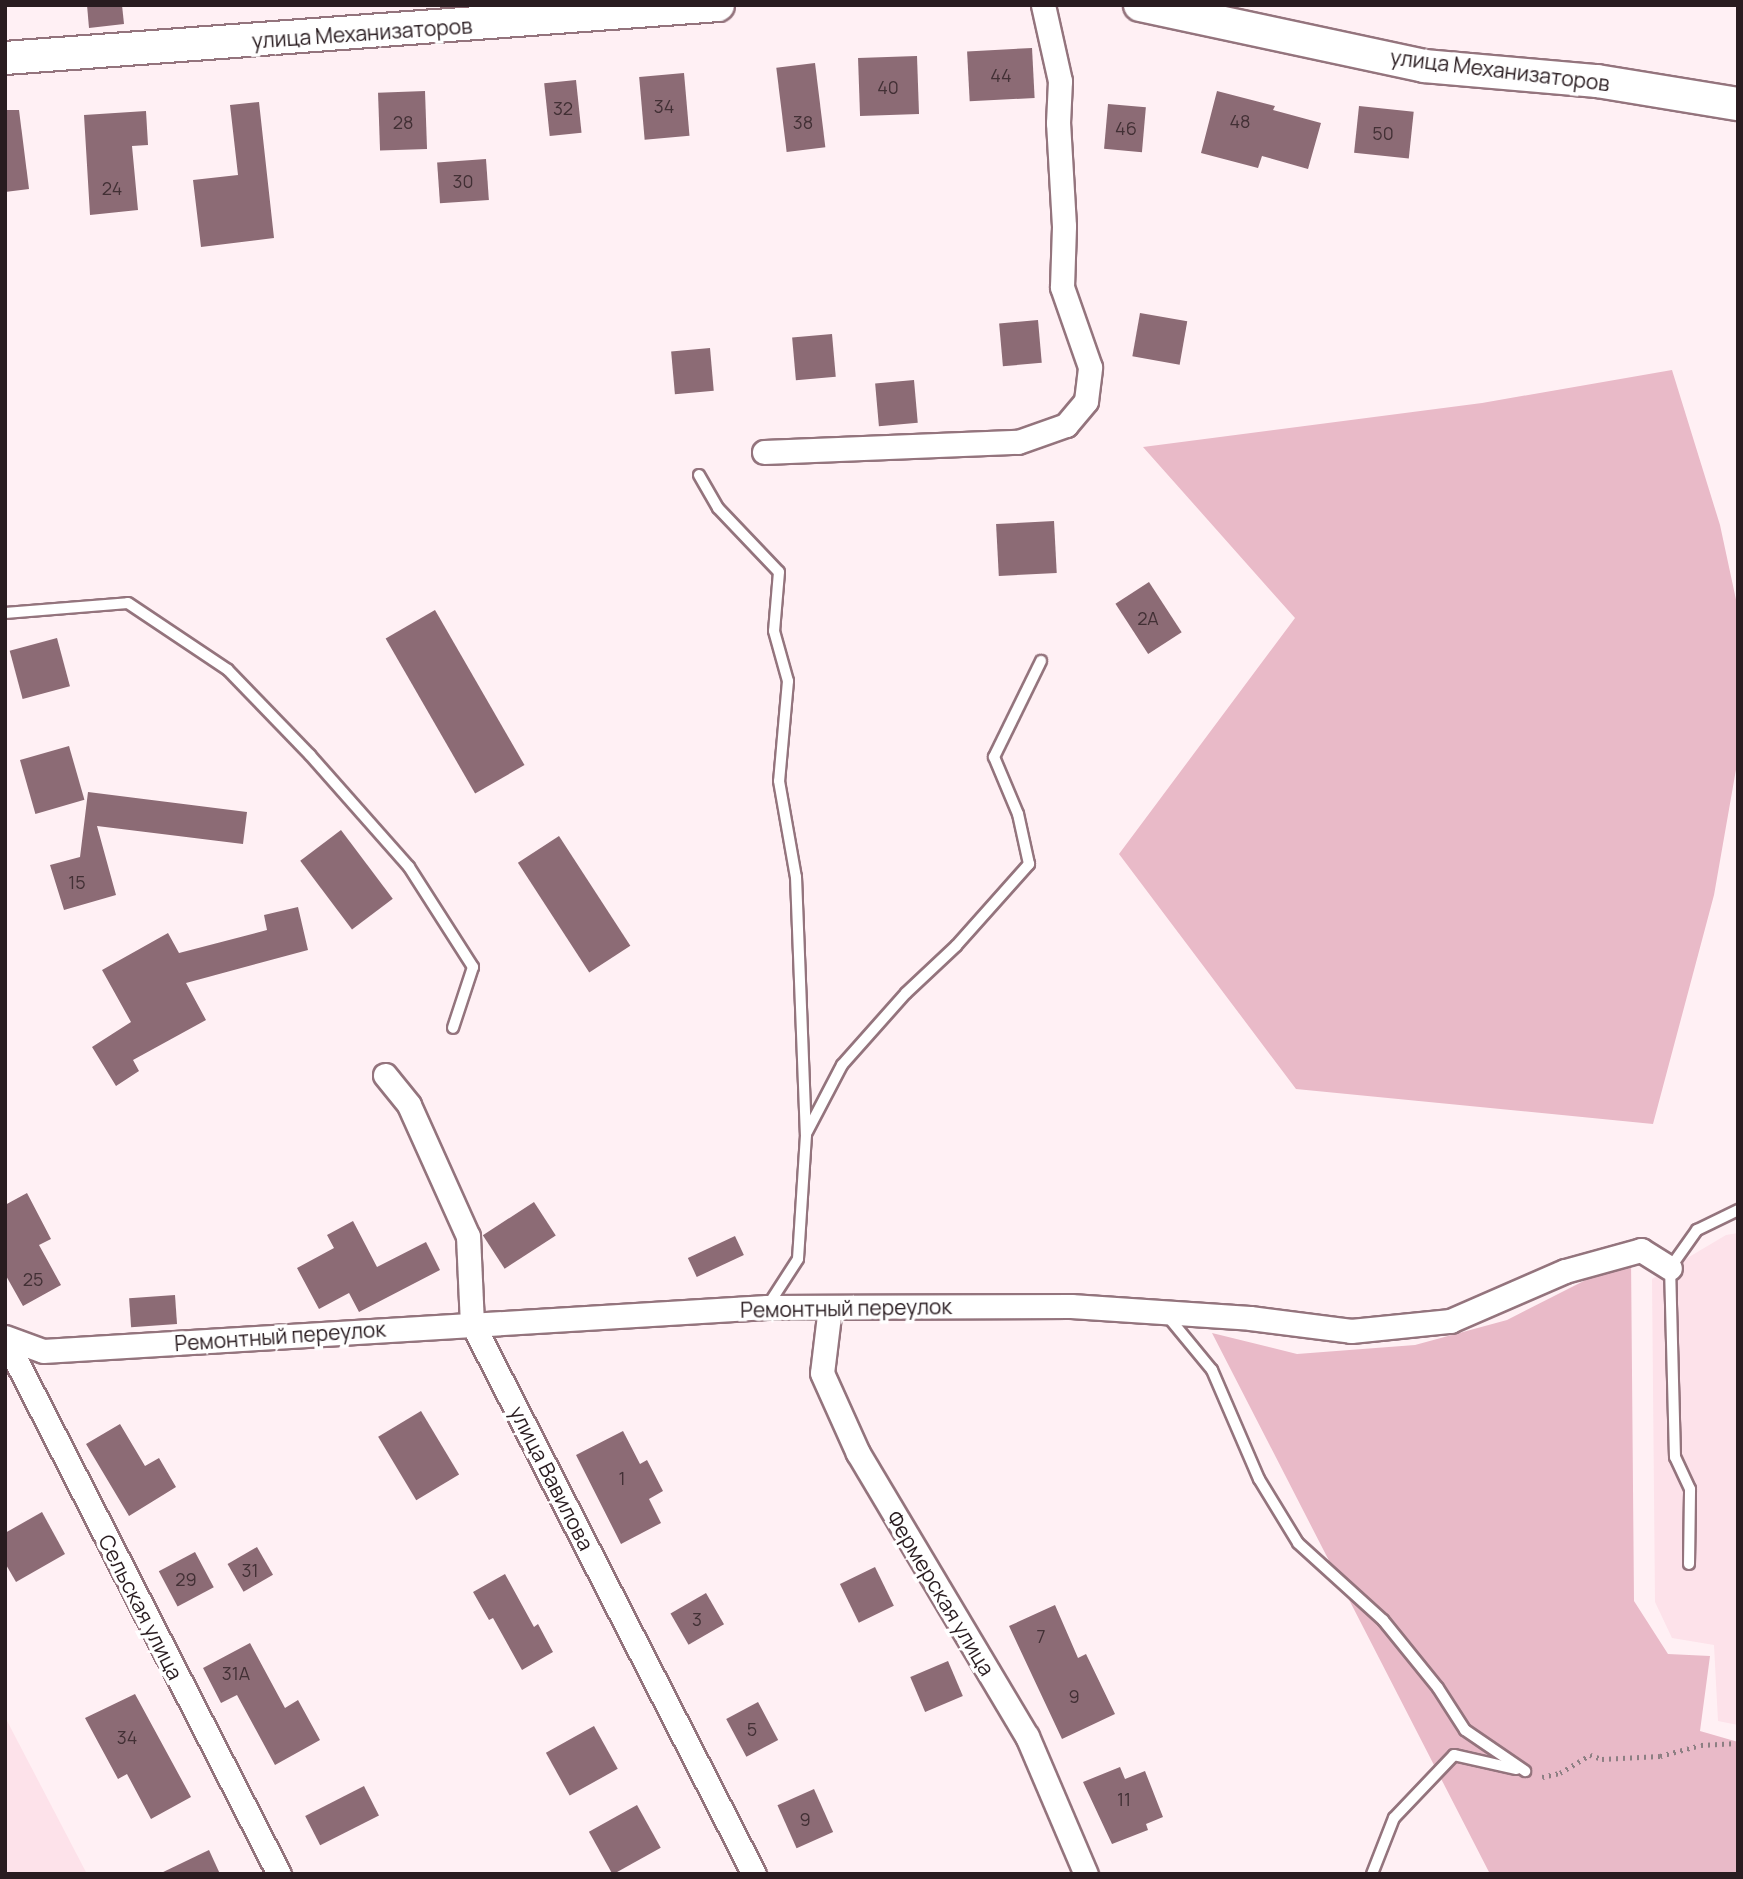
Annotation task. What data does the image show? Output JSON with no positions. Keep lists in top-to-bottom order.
{
  "streets": {
    "street": [
      "улица Механизаторов",
      "Ремонтный переулок",
      "улица Вавилова",
      "Фермерская улица",
      "Сельская улица"
    ]
  },
  "crossings": [
    ["Ремонтный переулок", "улица Вавилова"],
    ["Ремонтный переулок", "Фермерская улица"],
    ["Ремонтный переулок", "Сельская улица"]
  ],
  "house_numbers": [
    "44",
    "40",
    "34",
    "32",
    "48",
    "28",
    "38",
    "46",
    "50",
    "30",
    "24",
    "2А",
    "15",
    "25",
    "1",
    "31",
    "29",
    "3",
    "7",
    "31А",
    "9",
    "5",
    "34",
    "11",
    "9"
  ]
}
